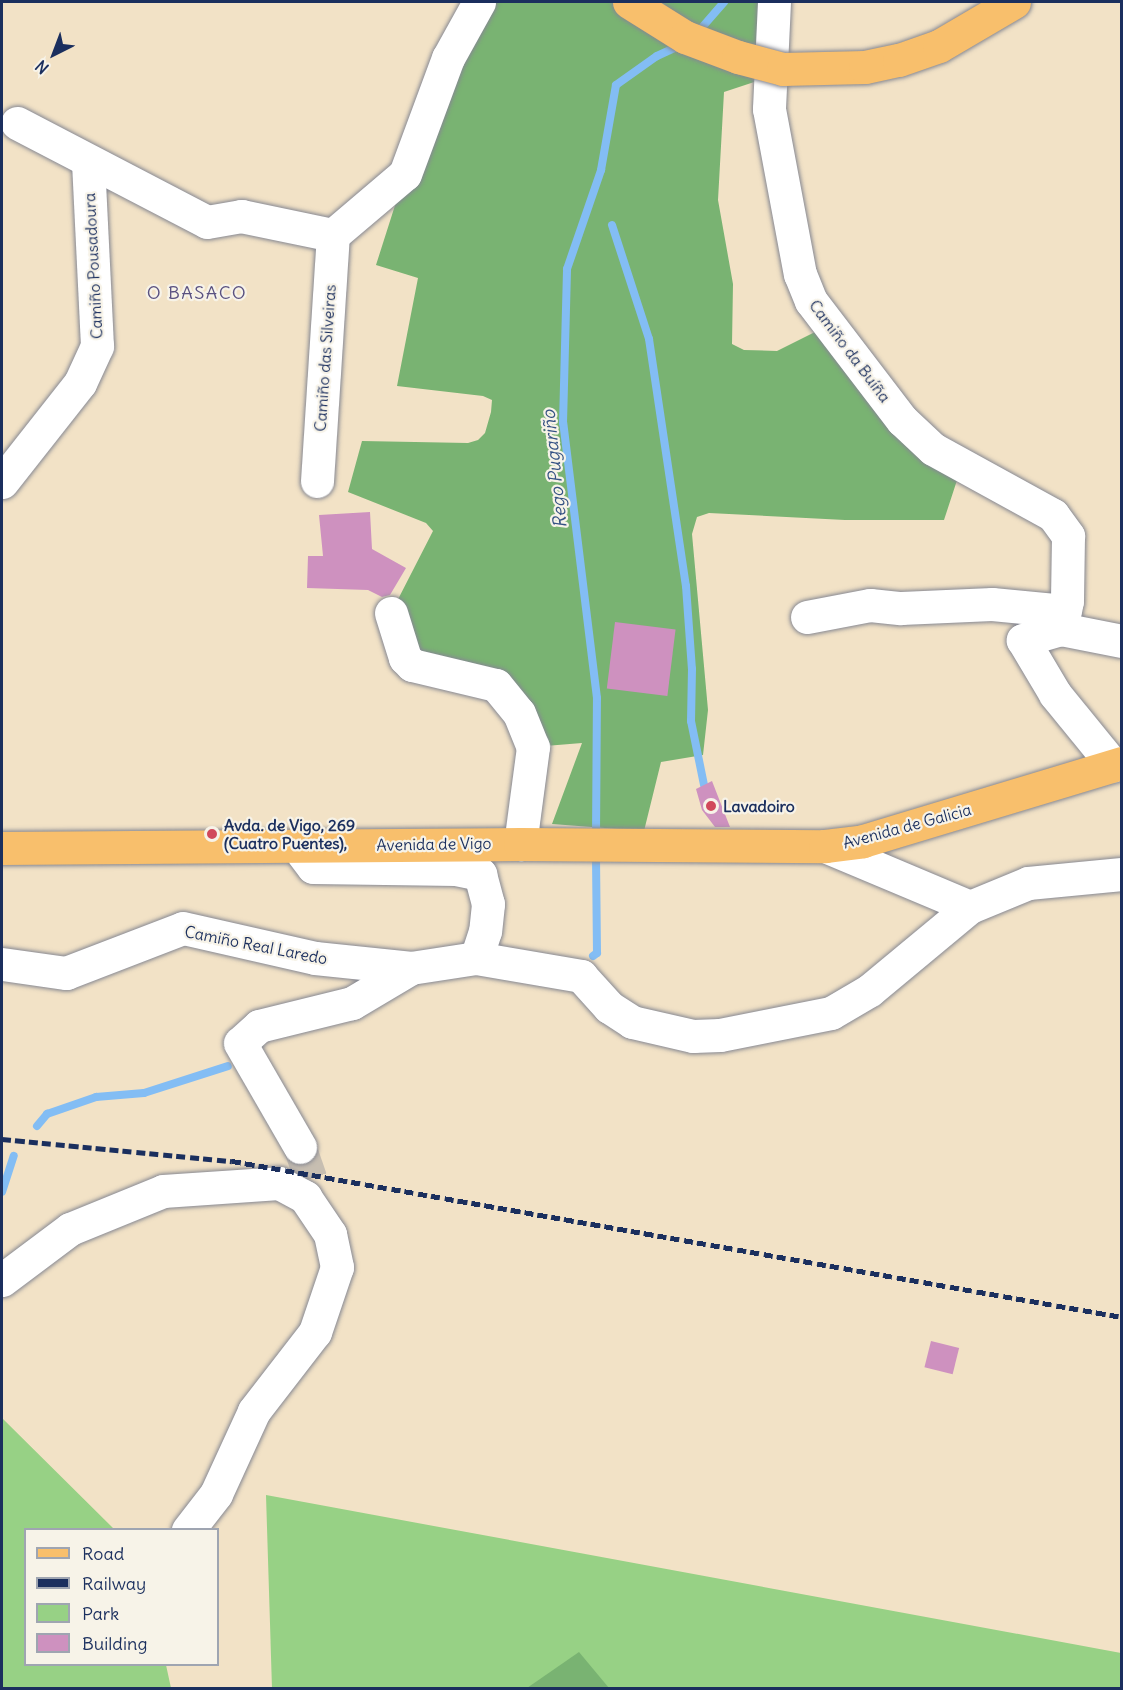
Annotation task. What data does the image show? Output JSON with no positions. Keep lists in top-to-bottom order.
{
  "streets": {
    "main road": ["Avenida de Galicia", "Avenida de Vigo"],
    "street": [
      "Camiño Pousadoura",
      "Camiño da Buíña",
      "Camiño das Silveiras",
      "Camiño Real Laredo"
    ]
  },
  "crossings": [
    ["Camiño Pousadoura", "Camiño das Silveiras"],
    ["Avenida de Galicia", "Avenida de Vigo"]
  ],
  "districts": ["O BASACO"],
  "water": ["Rego Pugariño"],
  "places": ["Lavadoiro", "Avda. de Vigo, 269 (Cuatro Puentes),"],
  "legend": [
    "Road",
    "Railway",
    "Park",
    "Building"
  ],
  "north": "bottom left"
}
